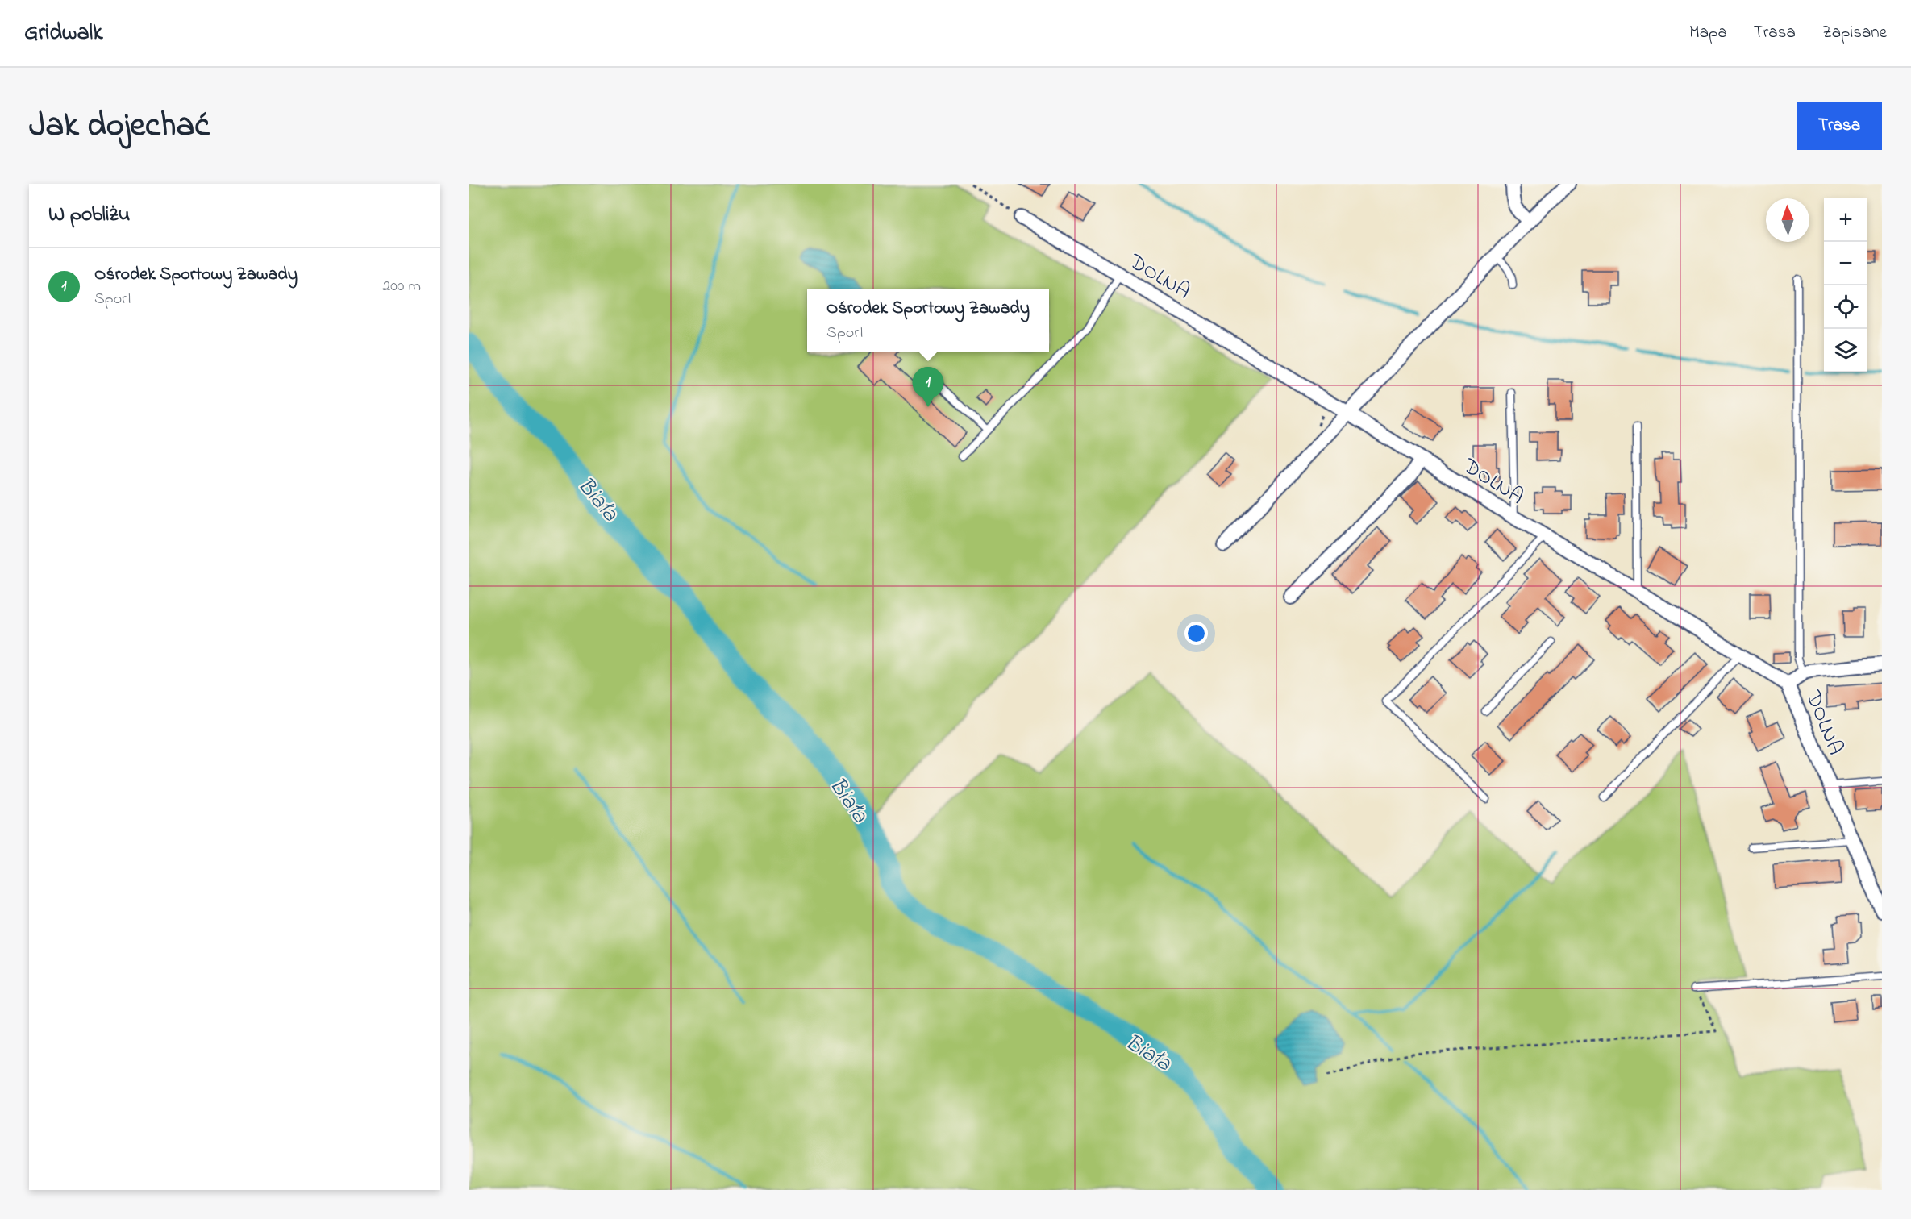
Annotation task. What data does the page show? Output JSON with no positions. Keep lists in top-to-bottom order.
{
  "streets": {
    "street": ["DOLNA"]
  },
  "water": ["Biała"],
  "north": "top",
  "page": {
    "header": "Gridwalk",
    "nav": ["Mapa", "Trasa", "Zapisane"],
    "title": "Jak dojechać",
    "buttons": "Trasa",
    "heading": "W pobliżu",
    "map_buttons": ["+", "−"],
    "list": [
      {
        "mark": "1",
        "name": "Ośrodek Sportowy Zawady",
        "note": "Sport",
        "value": "200 m"
      }
    ],
    "popup": ["Ośrodek Sportowy Zawady", "Sport"],
    "pins": "1"
  }
}
